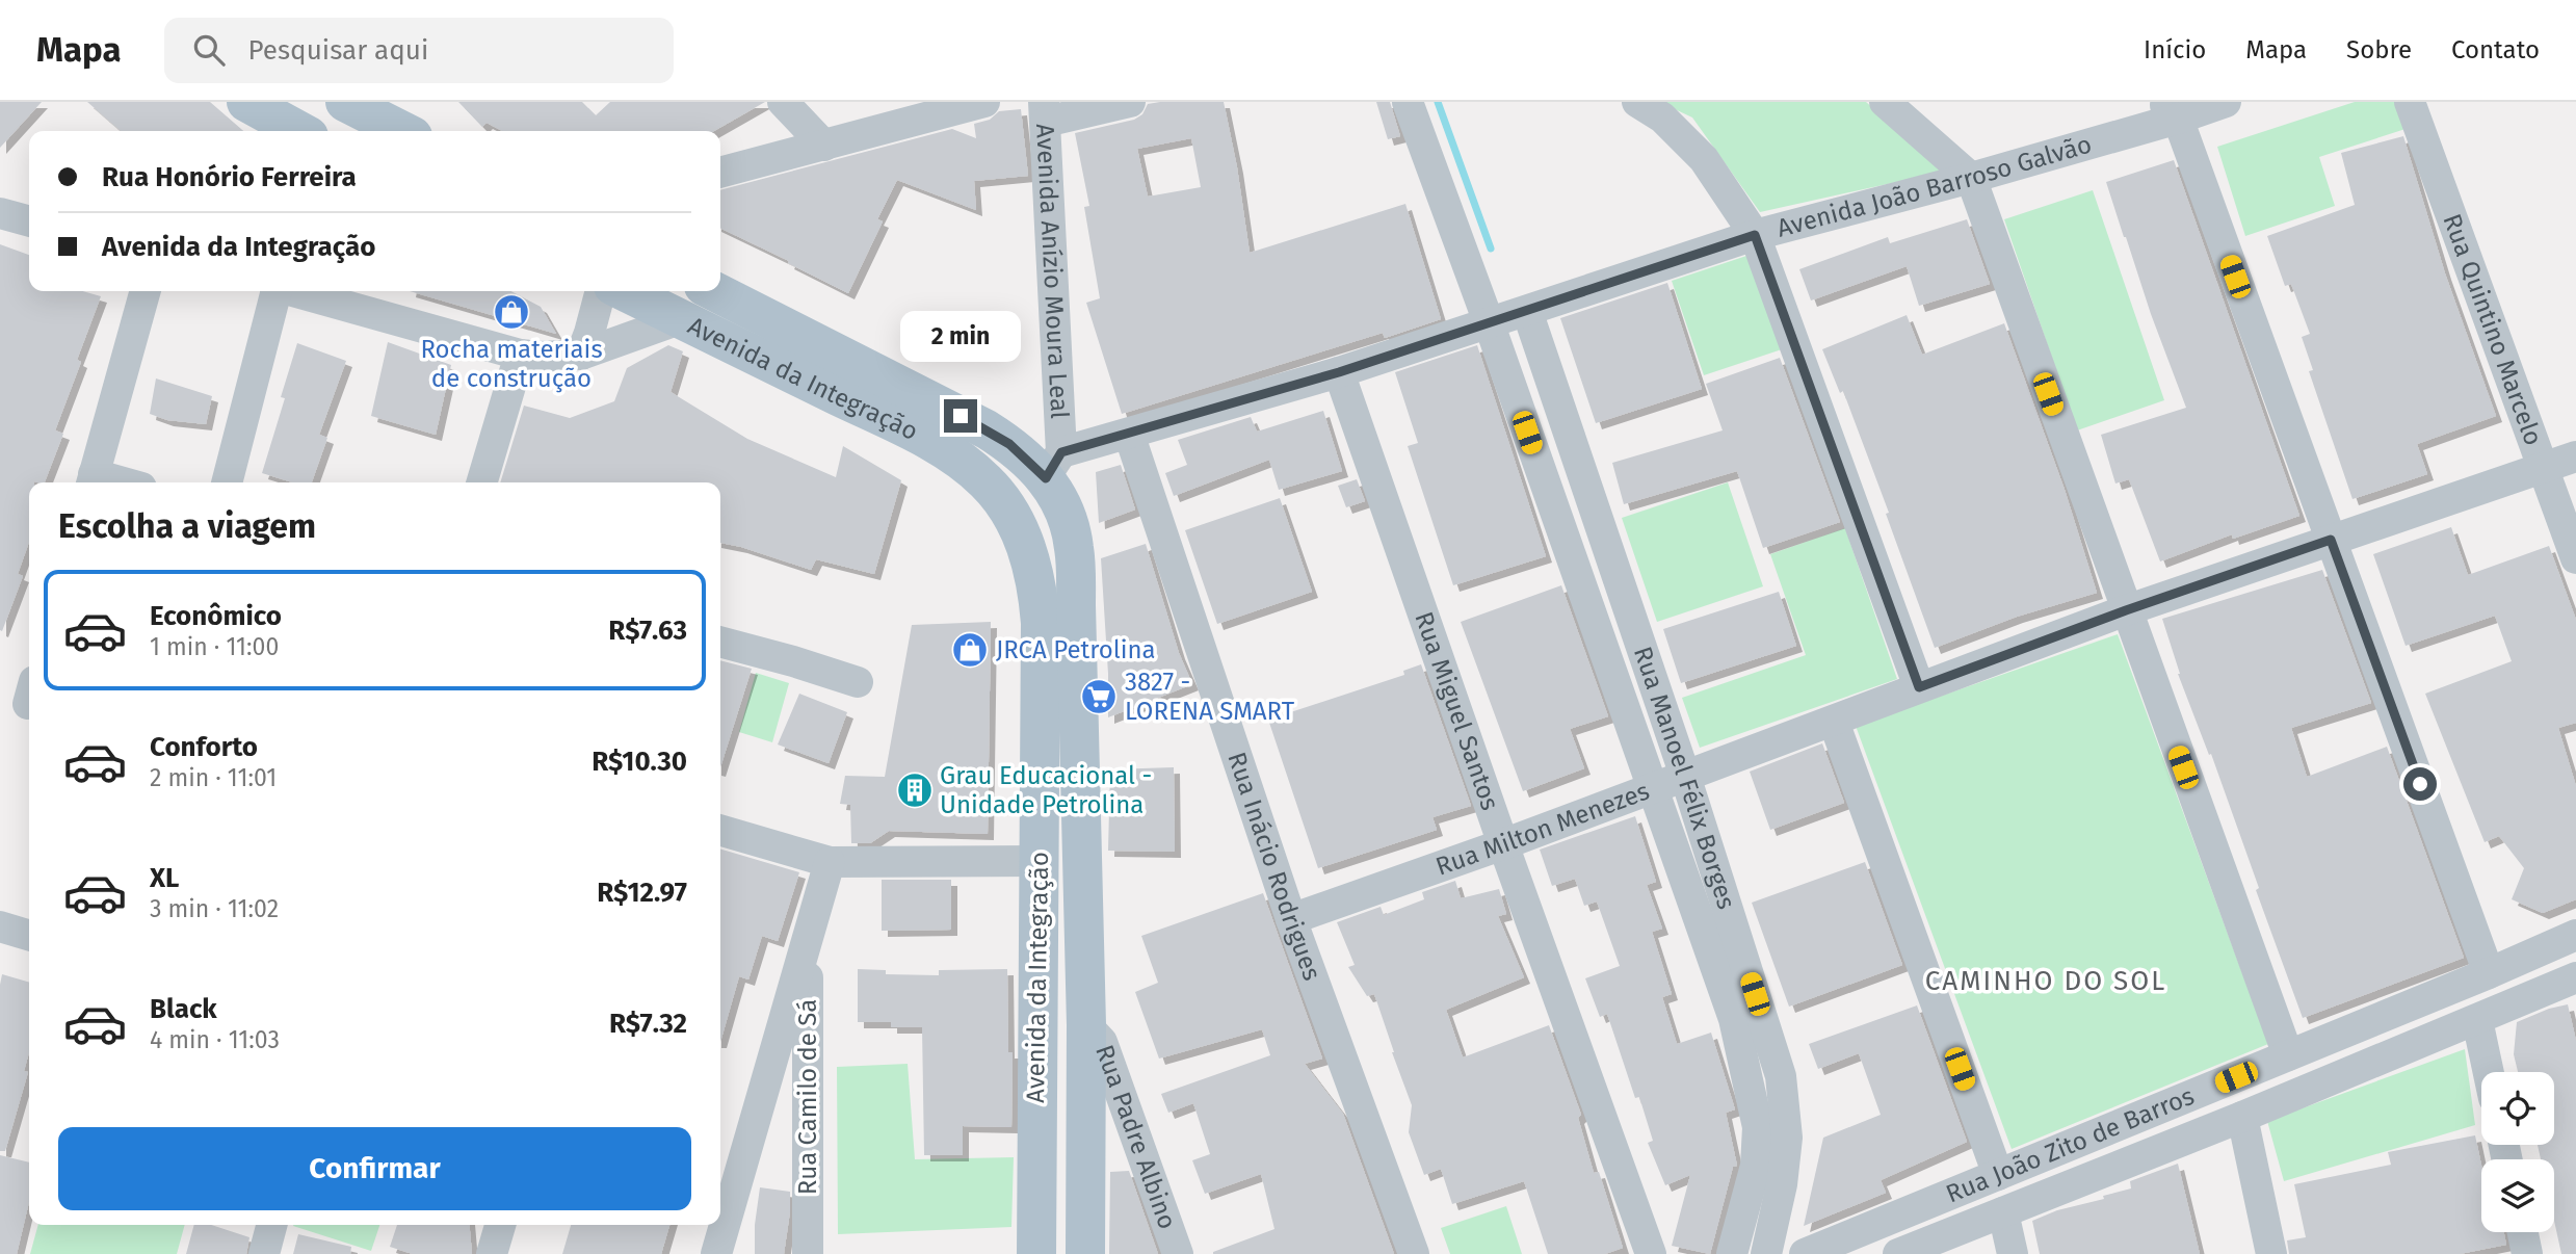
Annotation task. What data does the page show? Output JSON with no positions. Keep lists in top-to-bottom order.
{
  "streets": {
    "main road": ["Avenida da Integração"],
    "street": [
      "Avenida João Barroso Galvão",
      "Avenida Anízio Moura Leal",
      "Rua Quintino Marcelo",
      "Rua Miguel Santos",
      "Rua Manoel Félix Borges",
      "Rua Milton Menezes",
      "Rua Inácio Rodrigues",
      "Rua Camilo de Sá",
      "Rua Padre Albino",
      "Rua João Zito de Barros"
    ]
  },
  "crossings": [
    ["Avenida João Barroso Galvão", "Avenida Anízio Moura Leal"],
    ["Avenida João Barroso Galvão", "Avenida da Integração"],
    ["Avenida João Barroso Galvão", "Rua Miguel Santos"],
    ["Avenida João Barroso Galvão", "Rua Manoel Félix Borges"],
    ["Avenida João Barroso Galvão", "Rua Inácio Rodrigues"],
    ["Avenida Anízio Moura Leal", "Avenida da Integração"],
    ["Rua Quintino Marcelo", "Rua Milton Menezes"],
    ["Avenida da Integração", "Rua Padre Albino"],
    ["Rua Miguel Santos", "Rua Milton Menezes"],
    ["Rua Manoel Félix Borges", "Rua Milton Menezes"],
    ["Rua Milton Menezes", "Rua Inácio Rodrigues"]
  ],
  "districts": ["CAMINHO DO SOL"],
  "places": {
    "shop": ["Rocha materiais de construção", "JRCA Petrolina"],
    "supermarket": ["3827 - LORENA SMART"],
    "building": ["Grau Educacional - Unidade Petrolina"]
  },
  "page": {
    "header": "Mapa",
    "search": "Pesquisar aqui",
    "nav": [
      "Início",
      "Mapa",
      "Sobre",
      "Contato"
    ],
    "banner": ["Rua Honório Ferreira", "Avenida da Integração"],
    "bubble": "2 min",
    "heading": "Escolha a viagem",
    "list": [
      {
        "name": "Econômico",
        "note": "1 min · 11:00",
        "value": "R$7.63"
      },
      {
        "name": "Conforto",
        "note": "2 min · 11:01",
        "value": "R$10.30"
      },
      {
        "name": "XL",
        "note": "3 min · 11:02",
        "value": "R$12.97"
      },
      {
        "name": "Black",
        "note": "4 min · 11:03",
        "value": "R$7.32"
      }
    ],
    "buttons": "Confirmar"
  }
}
